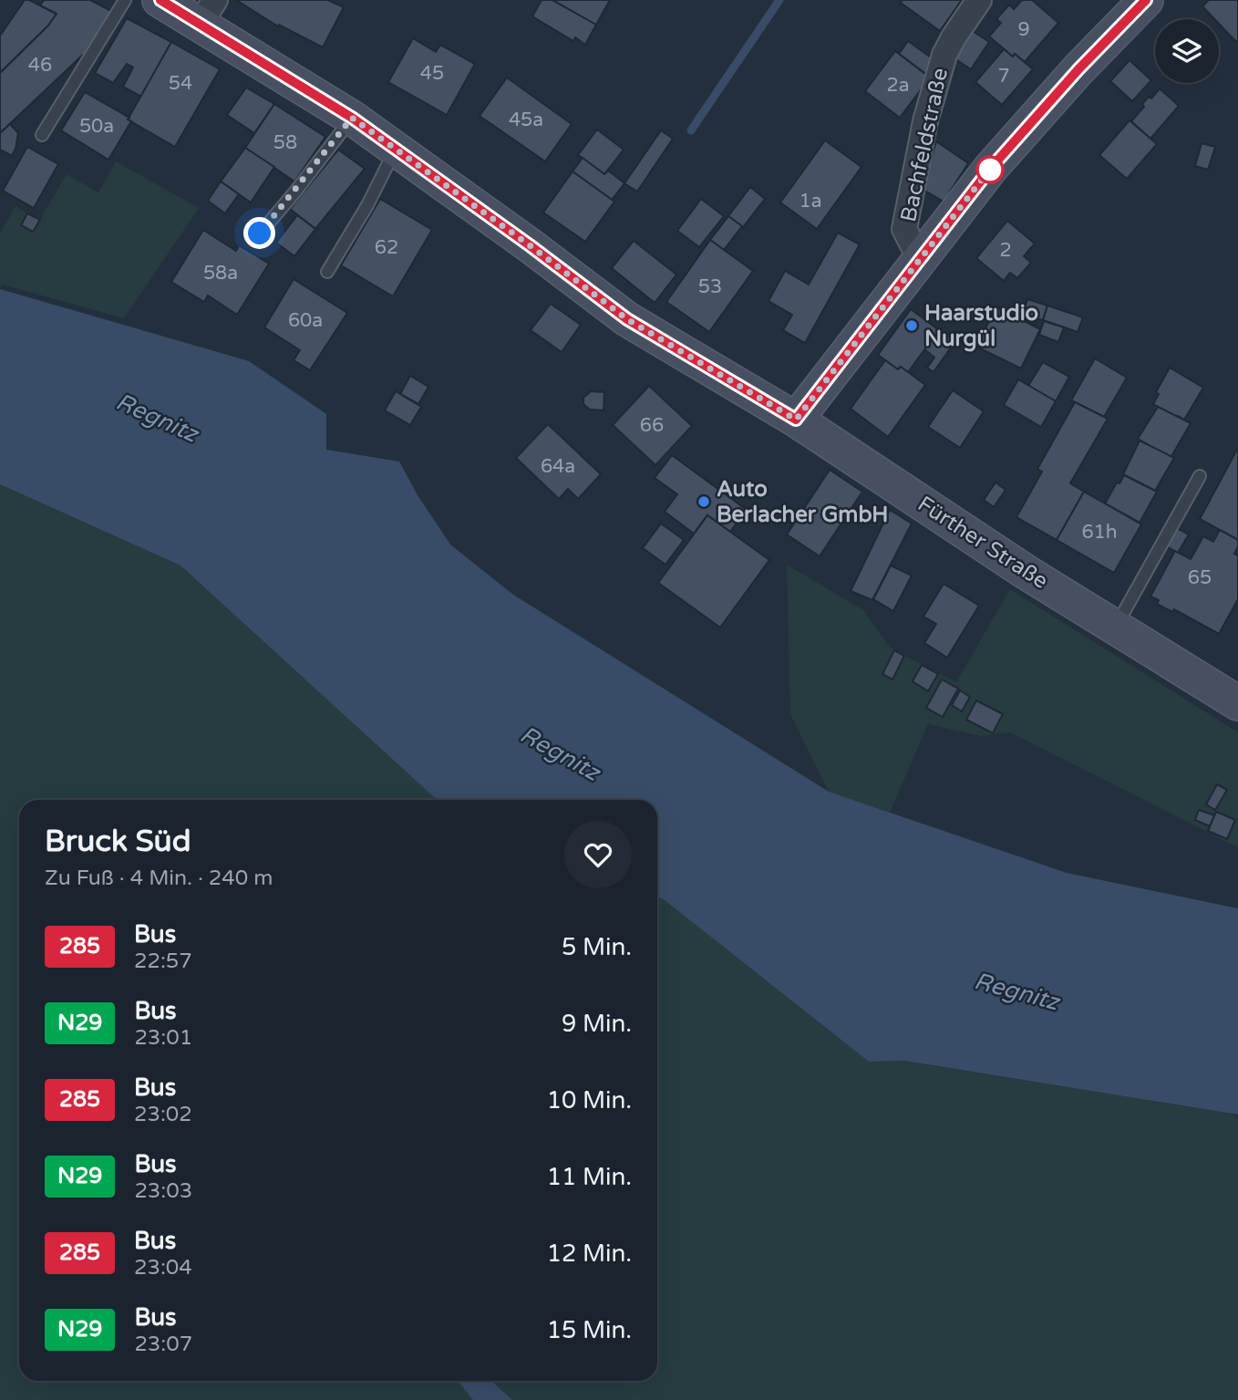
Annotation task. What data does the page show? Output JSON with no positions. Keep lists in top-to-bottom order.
{
  "streets": {
    "street": ["Bachfeldstraße", "Fürther Straße"]
  },
  "water": ["Regnitz"],
  "places": ["Haarstudio Nurgül", "Auto Berlacher GmbH"],
  "lines": ["bus line 285"],
  "house_numbers": [
    "9",
    "46",
    "45",
    "7",
    "54",
    "2a",
    "45a",
    "50a",
    "58",
    "1a",
    "62",
    "2",
    "58a",
    "53",
    "60a",
    "66",
    "64a",
    "61h",
    "65"
  ],
  "page": {
    "heading": ["Bruck Süd", "Zu Fuß · 4 Min. · 240 m"],
    "list": [
      {
        "mark": "285",
        "name": "Bus",
        "note": "22:57",
        "value": "5 Min."
      },
      {
        "mark": "N29",
        "name": "Bus",
        "note": "23:01",
        "value": "9 Min."
      },
      {
        "mark": "285",
        "name": "Bus",
        "note": "23:02",
        "value": "10 Min."
      },
      {
        "mark": "N29",
        "name": "Bus",
        "note": "23:03",
        "value": "11 Min."
      },
      {
        "mark": "285",
        "name": "Bus",
        "note": "23:04",
        "value": "12 Min."
      },
      {
        "mark": "N29",
        "name": "Bus",
        "note": "23:07",
        "value": "15 Min."
      }
    ]
  }
}
